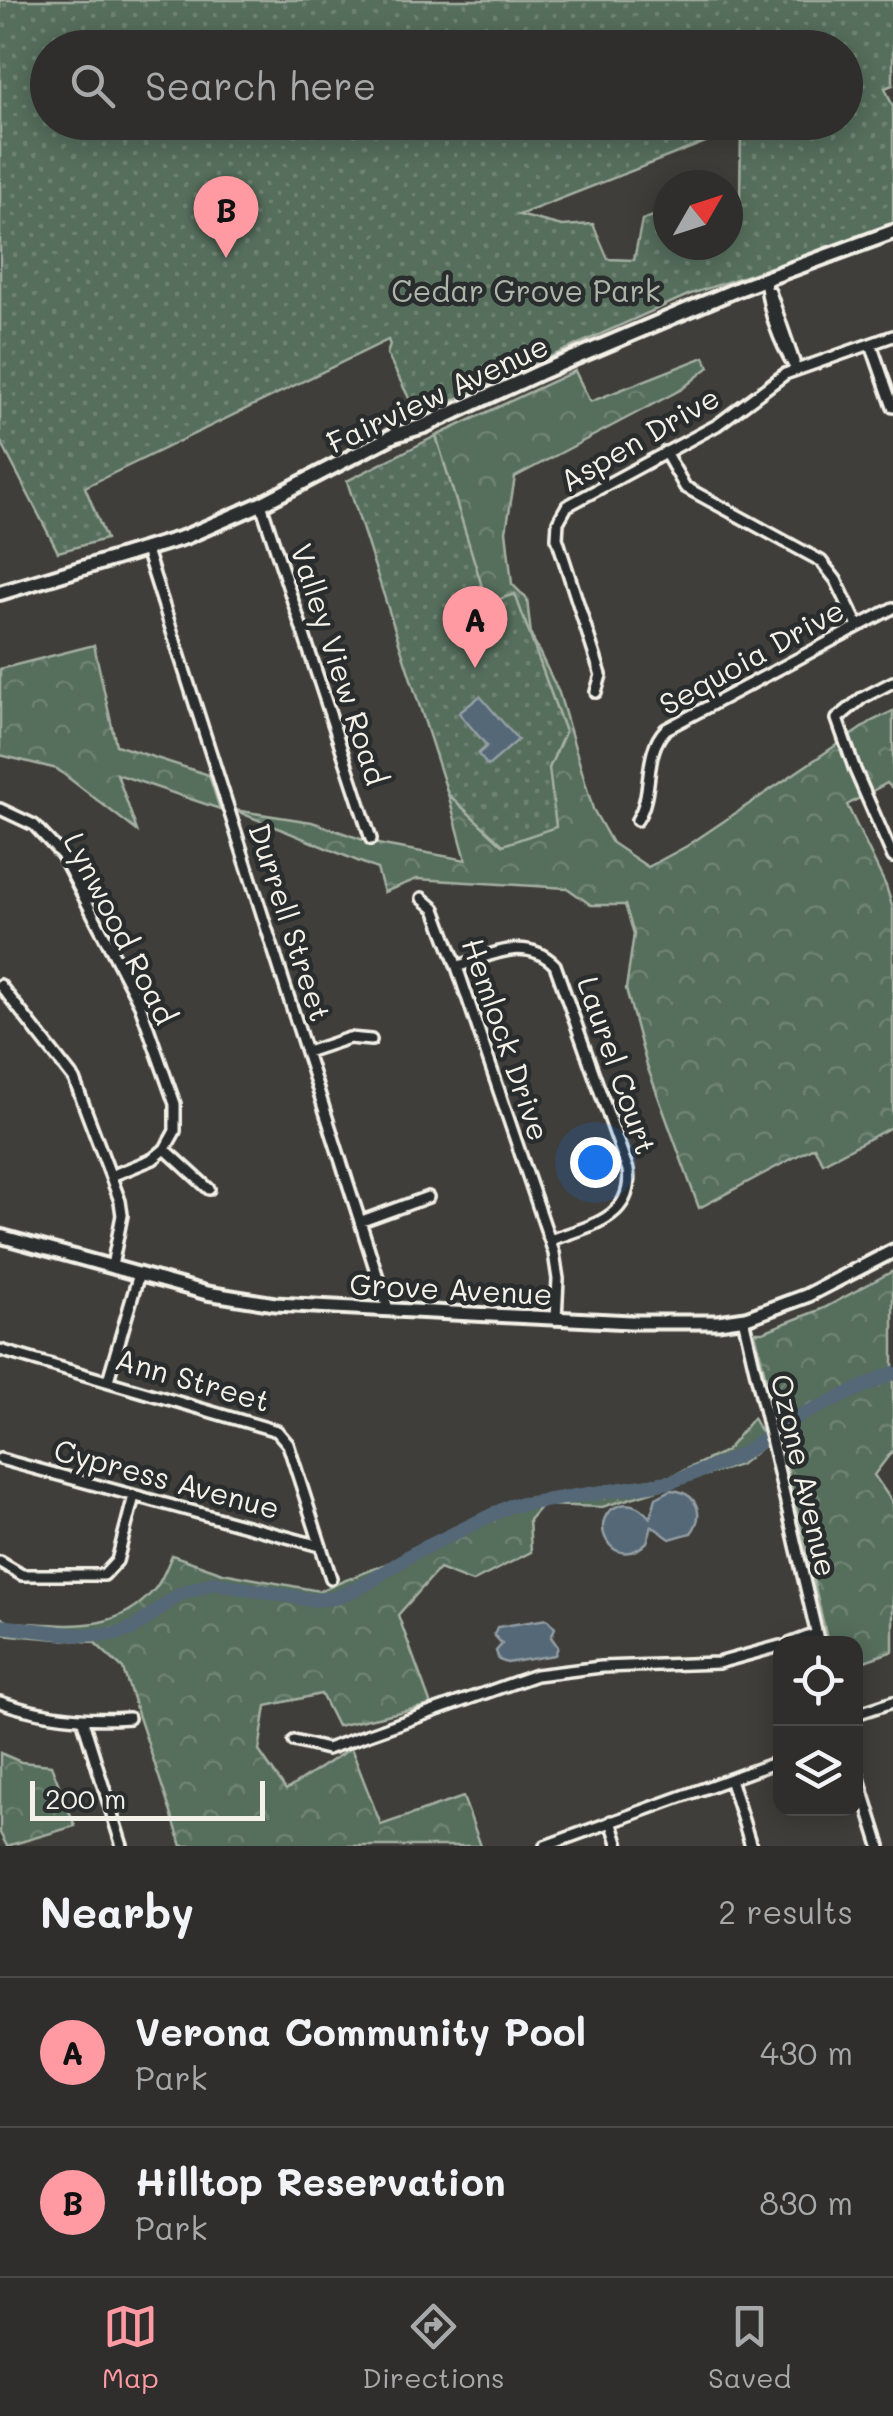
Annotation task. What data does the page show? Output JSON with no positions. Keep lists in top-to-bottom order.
{
  "streets": {
    "main road": ["Fairview Avenue"],
    "street": [
      "Aspen Drive",
      "Sequoia Drive",
      "Valley View Road",
      "Durrell Street",
      "Lynwood Road",
      "Hemlock Drive",
      "Laurel Court",
      "Grove Avenue",
      "Ann Street",
      "Ozone Avenue",
      "Cypress Avenue"
    ]
  },
  "crossings": [
    ["Fairview Avenue", "Valley View Road"],
    ["Fairview Avenue", "Durrell Street"],
    ["Durrell Street", "Grove Avenue"],
    ["Hemlock Drive", "Laurel Court"],
    ["Hemlock Drive", "Grove Avenue"],
    ["Grove Avenue", "Ozone Avenue"],
    ["Ann Street", "Cypress Avenue"]
  ],
  "parks": ["Cedar Grove Park"],
  "scale_bar": "200 m",
  "north": "top right",
  "page": {
    "search": "Search here",
    "pins": ["B", "A"],
    "scale": "200 m",
    "heading": ["Nearby", "2 results"],
    "list": [
      {
        "mark": "A",
        "name": "Verona Community Pool",
        "note": "Park",
        "value": "430 m"
      },
      {
        "mark": "B",
        "name": "Hilltop Reservation",
        "note": "Park",
        "value": "830 m"
      }
    ],
    "nav": ["Map", "Directions", "Saved"]
  }
}
